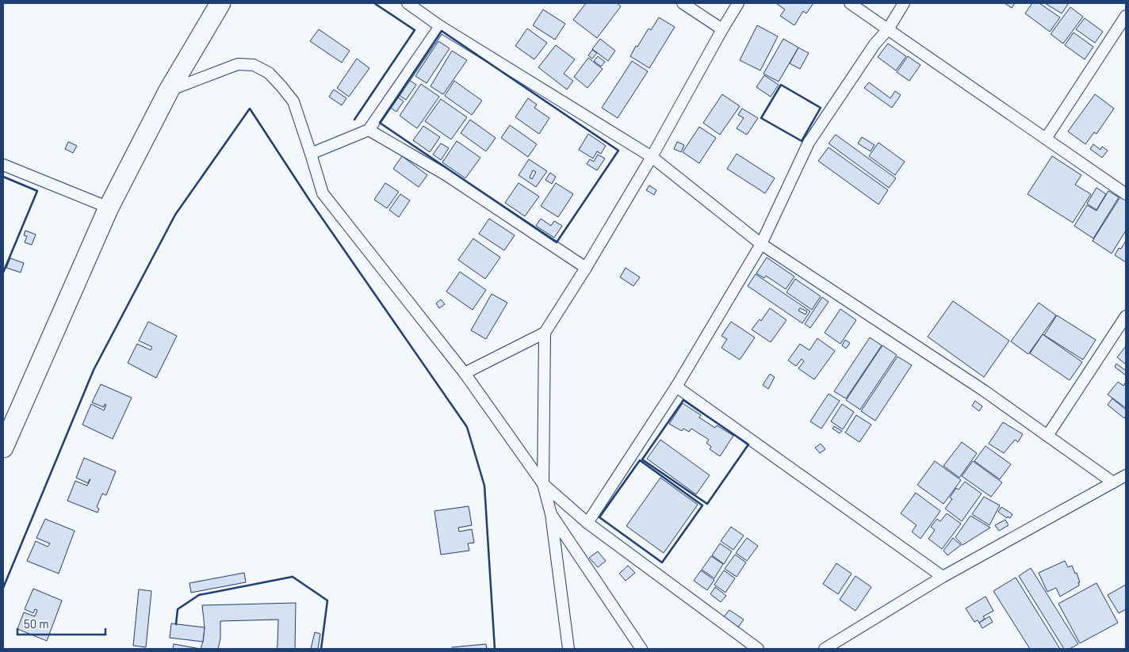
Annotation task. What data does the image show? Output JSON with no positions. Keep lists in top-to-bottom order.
{
  "scale_bar": "50 m"
}
